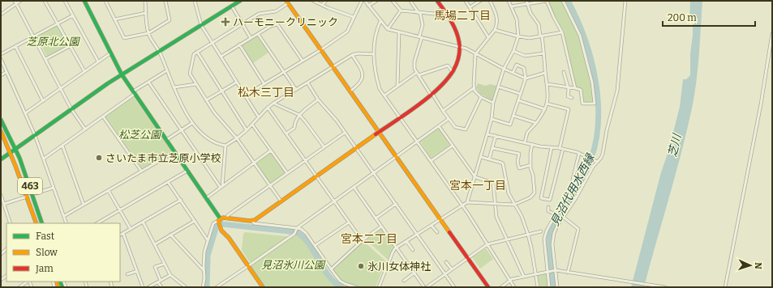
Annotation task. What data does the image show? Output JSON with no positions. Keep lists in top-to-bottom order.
{
  "streets": {
    "main road": ["463"]
  },
  "districts": [
    "馬場二丁目",
    "松木三丁目",
    "宮本一丁目",
    "宮本二丁目"
  ],
  "water": ["芝川", "見沼代用水西縁"],
  "parks": ["芝原北公園", "松芝公園", "見沼氷川公園"],
  "places": {
    "health": ["ハーモニークリニック"],
    "other": ["さいたま市立芝原小学校", "氷川女体神社"]
  },
  "legend": ["Fast", "Slow", "Jam"],
  "scale_bar": "200 m",
  "north": "right"
}
